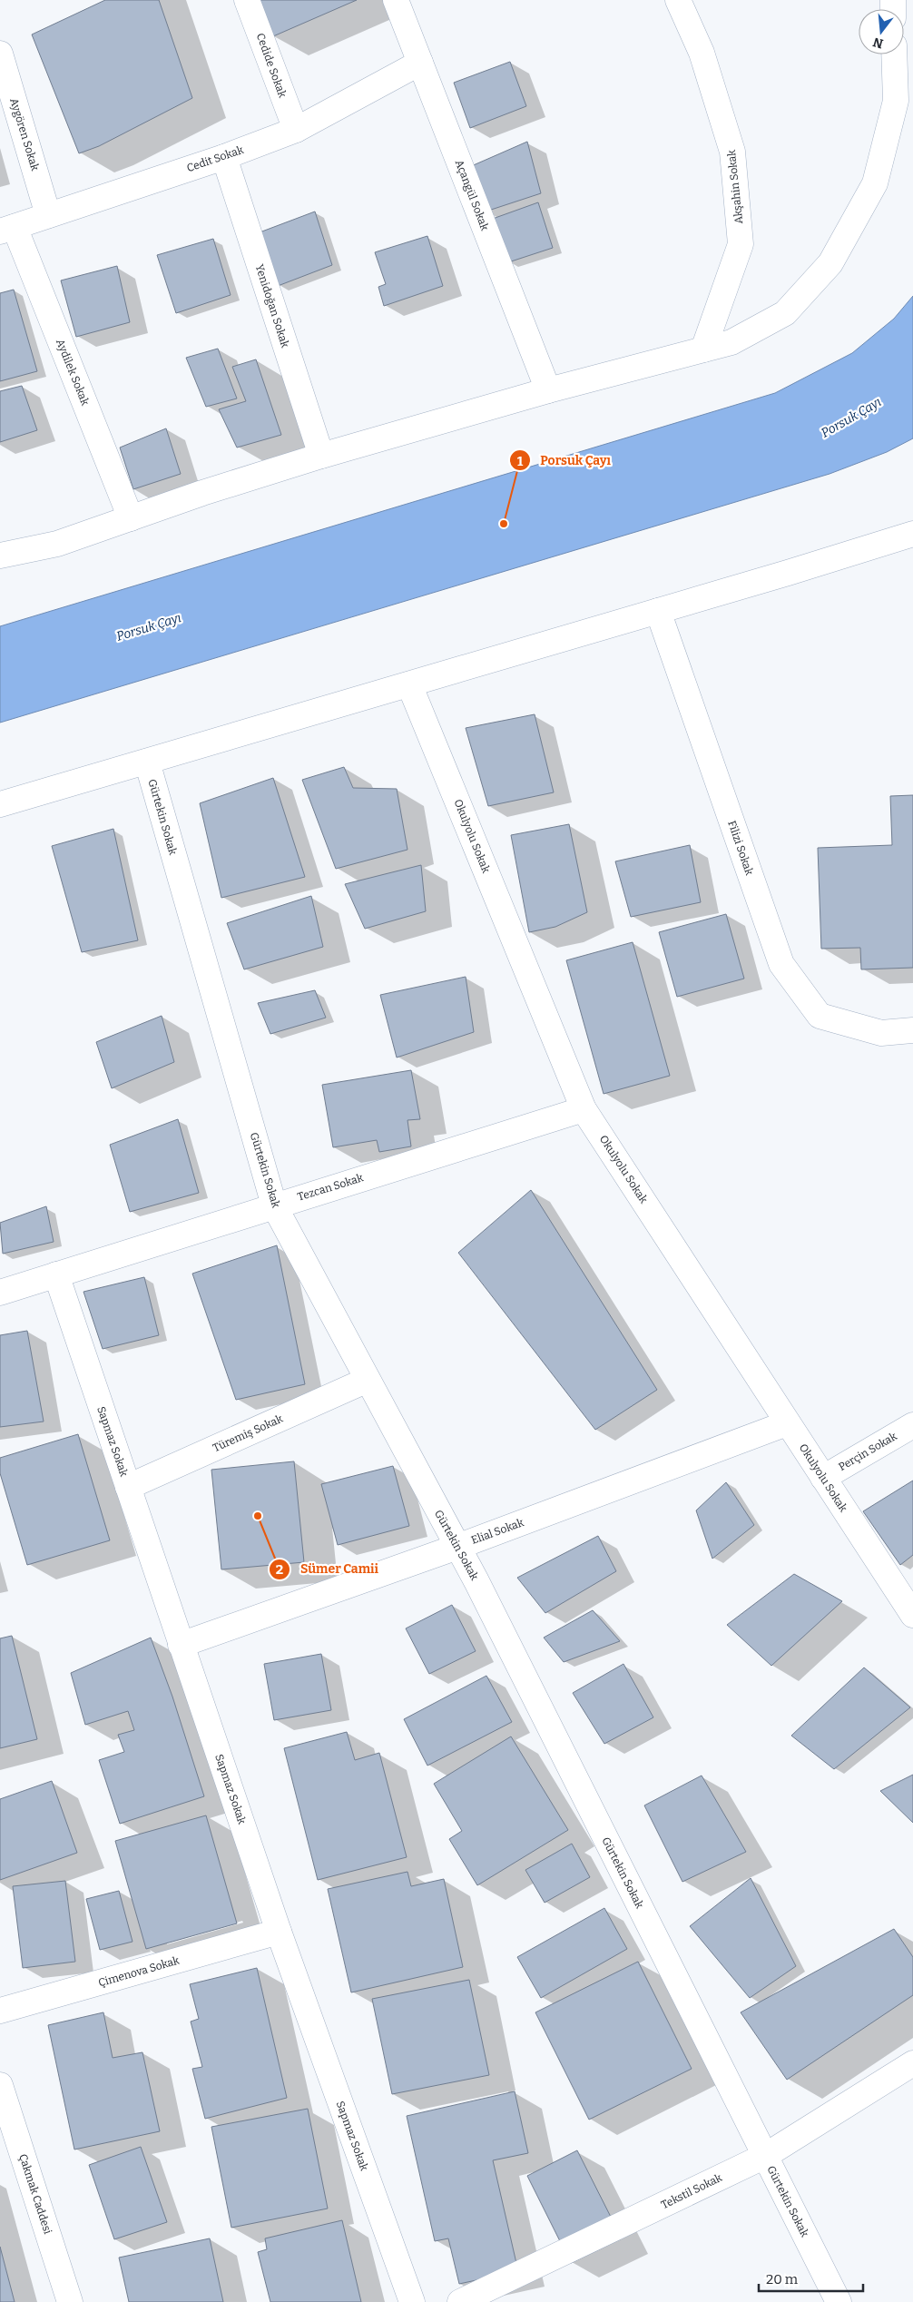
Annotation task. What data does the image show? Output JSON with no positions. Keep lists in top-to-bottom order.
{
  "streets": {
    "street": [
      "Cedide Sokak",
      "Aygören Sokak",
      "Cedit Sokak",
      "Akşahin Sokak",
      "Açangül Sokak",
      "Yenidoğan Sokak",
      "Aydilek Sokak",
      "Gürtekin Sokak",
      "Okulyolu Sokak",
      "Filizi Sokak",
      "Tezcan Sokak",
      "Türemiş Sokak",
      "Sapmaz Sokak",
      "Perçin Sokak",
      "Elial Sokak",
      "Çimenova Sokak",
      "Tekstil Sokak",
      "Çakmak Caddesi"
    ]
  },
  "crossings": [
    ["Cedide Sokak", "Cedit Sokak"],
    ["Aygören Sokak", "Cedit Sokak"],
    ["Cedit Sokak", "Açangül Sokak"],
    ["Cedit Sokak", "Yenidoğan Sokak"],
    ["Cedit Sokak", "Aydilek Sokak"],
    ["Gürtekin Sokak", "Tezcan Sokak"],
    ["Gürtekin Sokak", "Türemiş Sokak"],
    ["Gürtekin Sokak", "Elial Sokak"],
    ["Gürtekin Sokak", "Tekstil Sokak"],
    ["Okulyolu Sokak", "Tezcan Sokak"],
    ["Okulyolu Sokak", "Perçin Sokak"],
    ["Okulyolu Sokak", "Elial Sokak"],
    ["Tezcan Sokak", "Sapmaz Sokak"],
    ["Türemiş Sokak", "Sapmaz Sokak"],
    ["Sapmaz Sokak", "Elial Sokak"],
    ["Sapmaz Sokak", "Çimenova Sokak"]
  ],
  "water": ["Porsuk Çayı"],
  "places": ["Porsuk Çayı", "Sümer Camii"],
  "scale_bar": "20 m",
  "north": "bottom"
}
